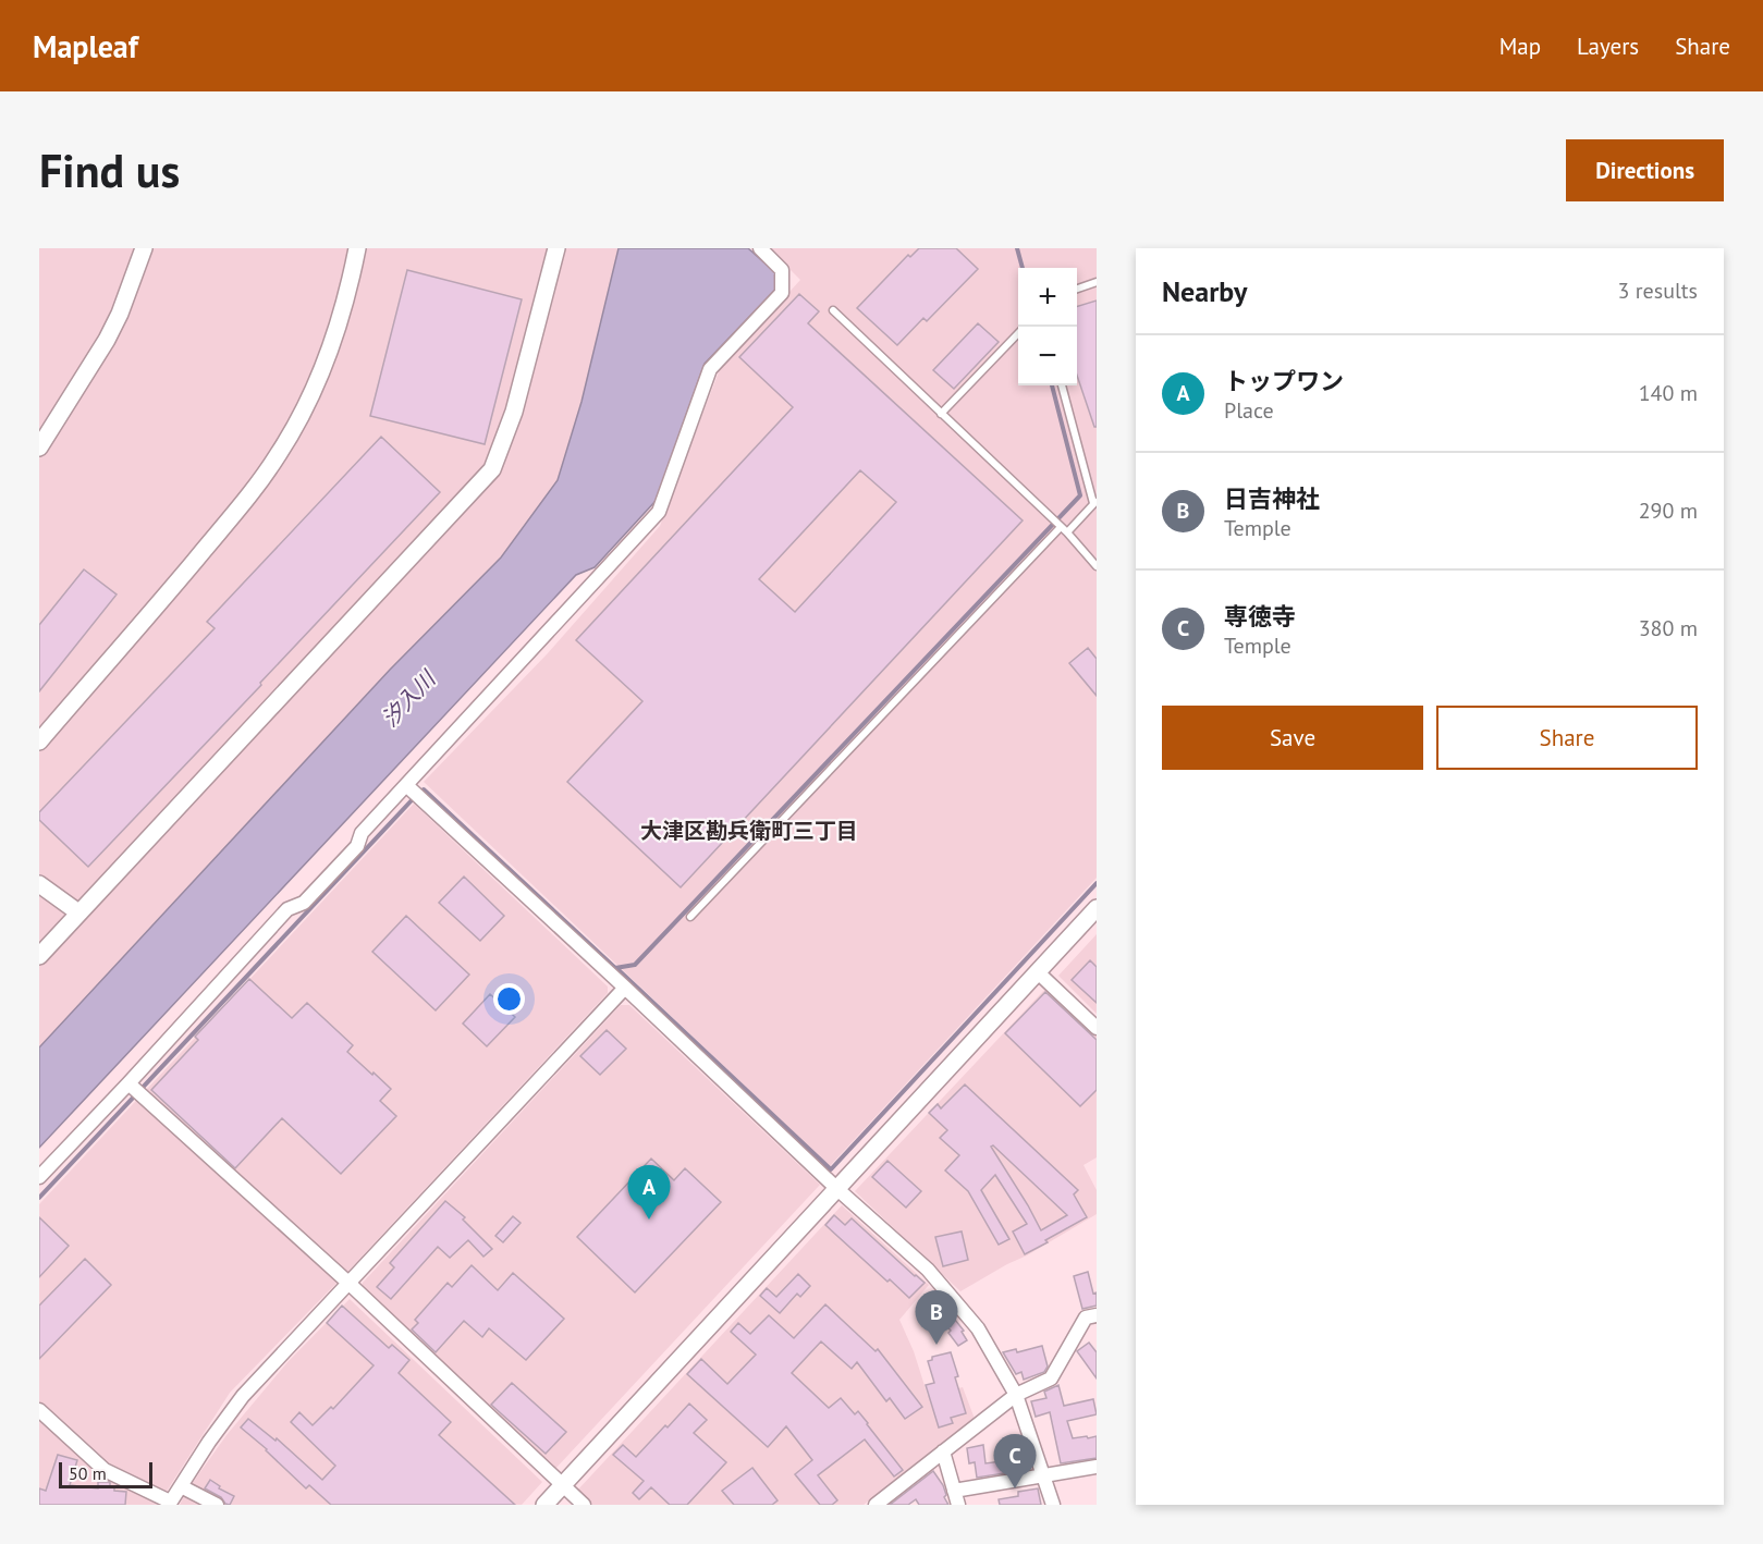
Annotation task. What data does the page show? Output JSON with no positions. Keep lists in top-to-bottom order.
{
  "districts": ["大津区勘兵衛町三丁目"],
  "water": ["汐入川"],
  "scale_bar": "50 m",
  "page": {
    "header": "Mapleaf",
    "nav": ["Map", "Layers", "Share"],
    "buttons": [
      "Directions",
      ["Save", "Share"]
    ],
    "title": "Find us",
    "heading": ["Nearby", "3 results"],
    "map_buttons": ["+", "−"],
    "list": [
      {
        "mark": "A",
        "name": "トップワン",
        "note": "Place",
        "value": "140 m"
      },
      {
        "mark": "B",
        "name": "日吉神社",
        "note": "Temple",
        "value": "290 m"
      },
      {
        "mark": "C",
        "name": "専徳寺",
        "note": "Temple",
        "value": "380 m"
      }
    ],
    "pins": ["A", "B", "C"],
    "scale": "50 m"
  }
}
